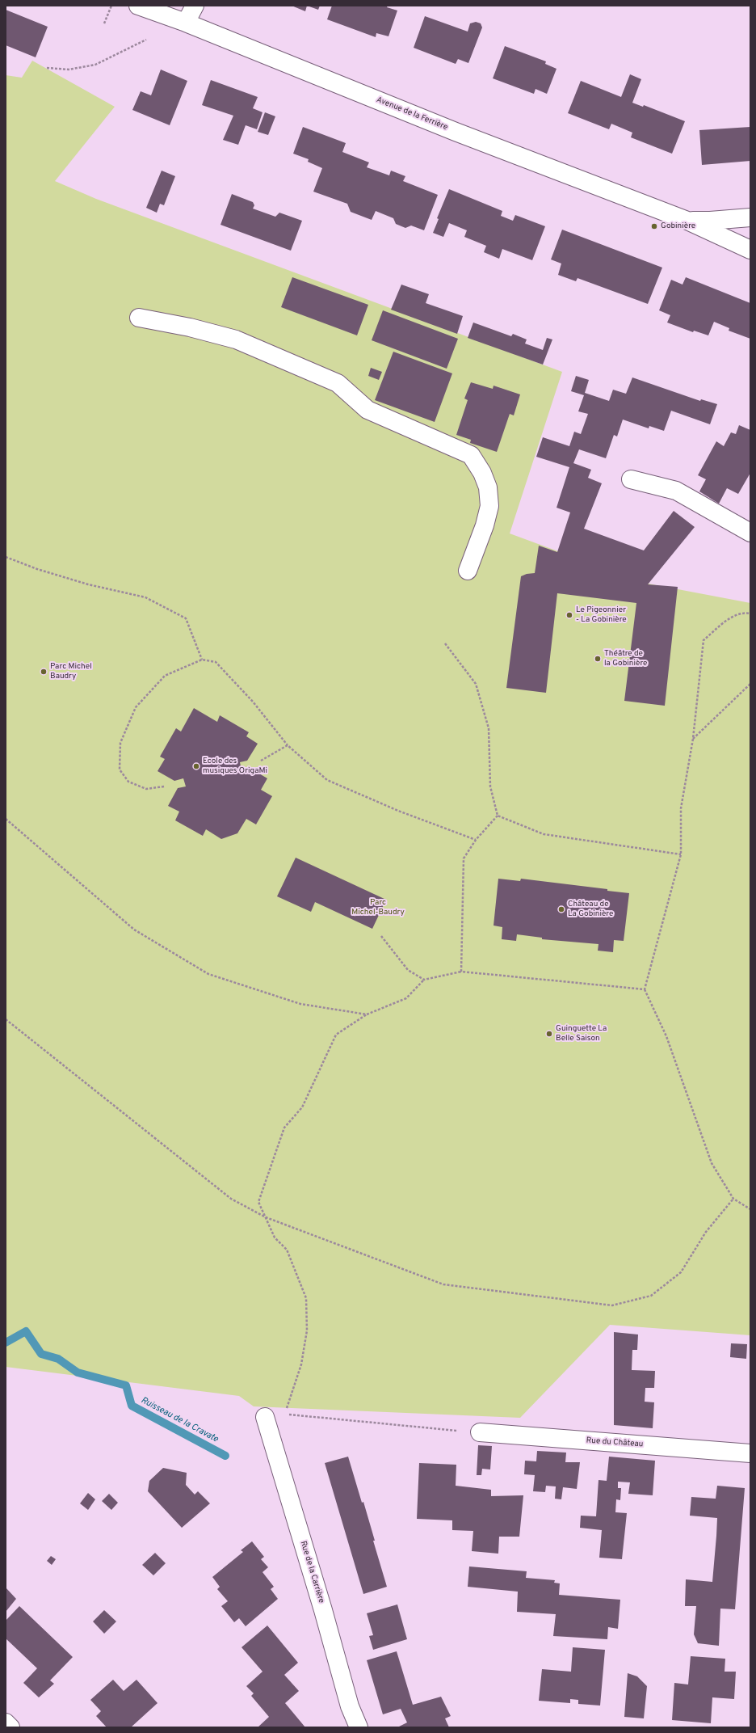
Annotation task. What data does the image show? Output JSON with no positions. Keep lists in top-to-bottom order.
{
  "streets": {
    "street": ["Avenue de la Ferrière", "Rue du Château", "Rue de la Carrière"]
  },
  "water": ["Ruisseau de la Cravate"],
  "parks": ["Parc Michel-Baudry"],
  "places": [
    "Gobinière",
    "Le Pigeonnier - La Gobinière",
    "Théâtre de la Gobinière",
    "Parc Michel Baudry",
    "Ecole des musiques OrigaMi",
    "Château de La Gobinière",
    "Guinguette La Belle Saison"
  ]
}
